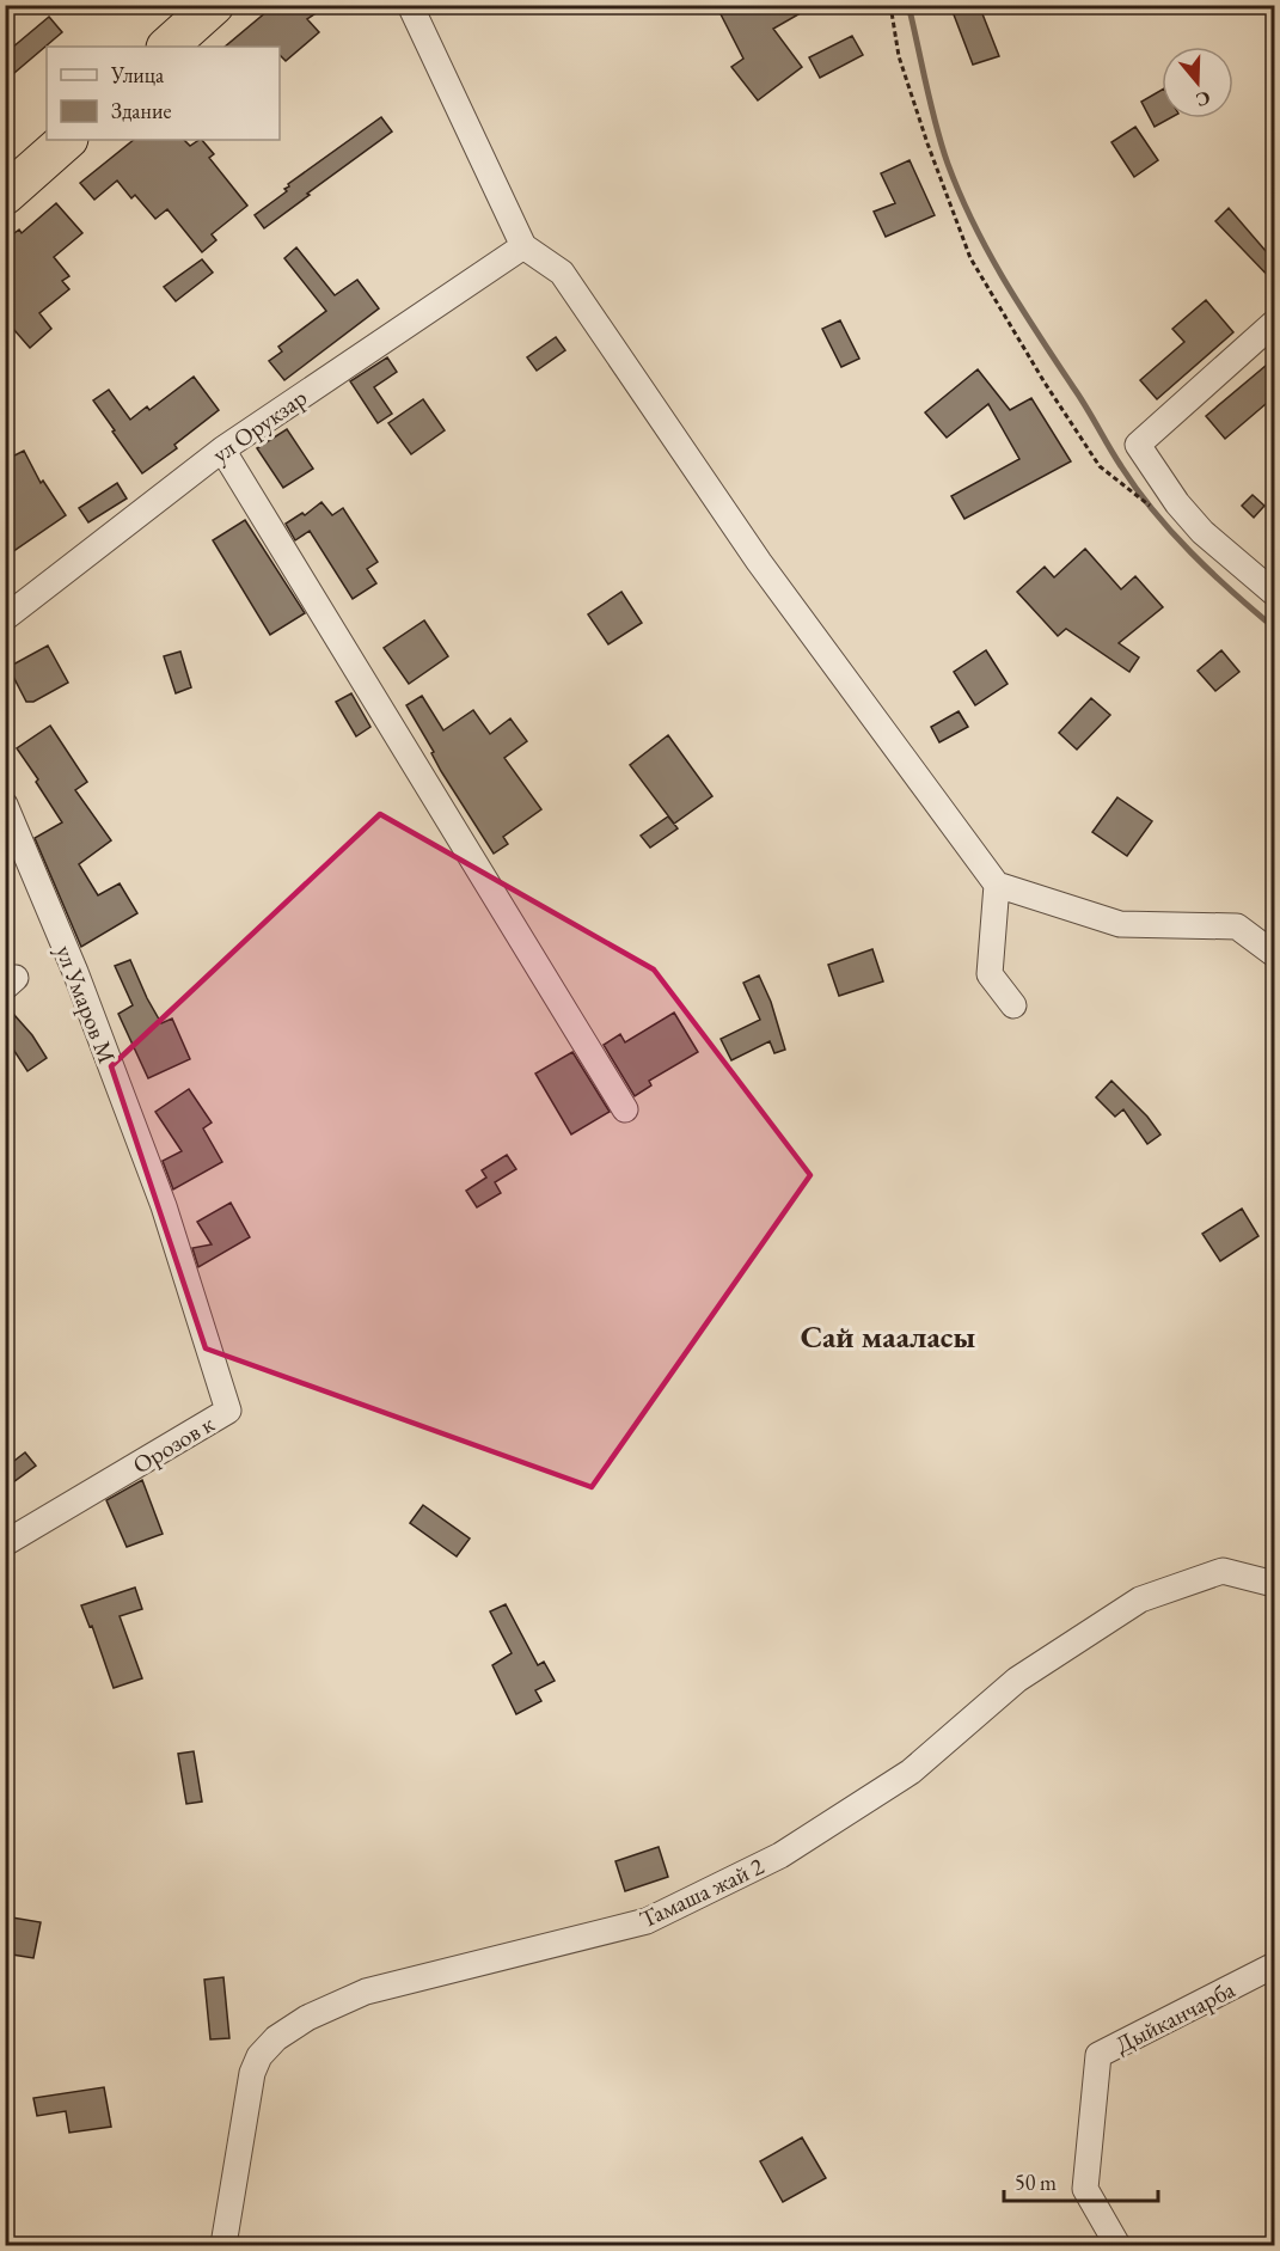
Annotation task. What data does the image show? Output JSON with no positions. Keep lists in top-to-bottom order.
{
  "streets": {
    "street": [
      "ул Орукзар",
      "ул Умаров М",
      "Орозов к",
      "Тамаша жай 2",
      "Дыйканчарба"
    ]
  },
  "crossings": [
    ["ул Умаров М", "Орозов к"]
  ],
  "districts": ["Сай мааласы"],
  "legend": ["Улица", "Здание"],
  "scale_bar": "50 m",
  "north": "bottom"
}
